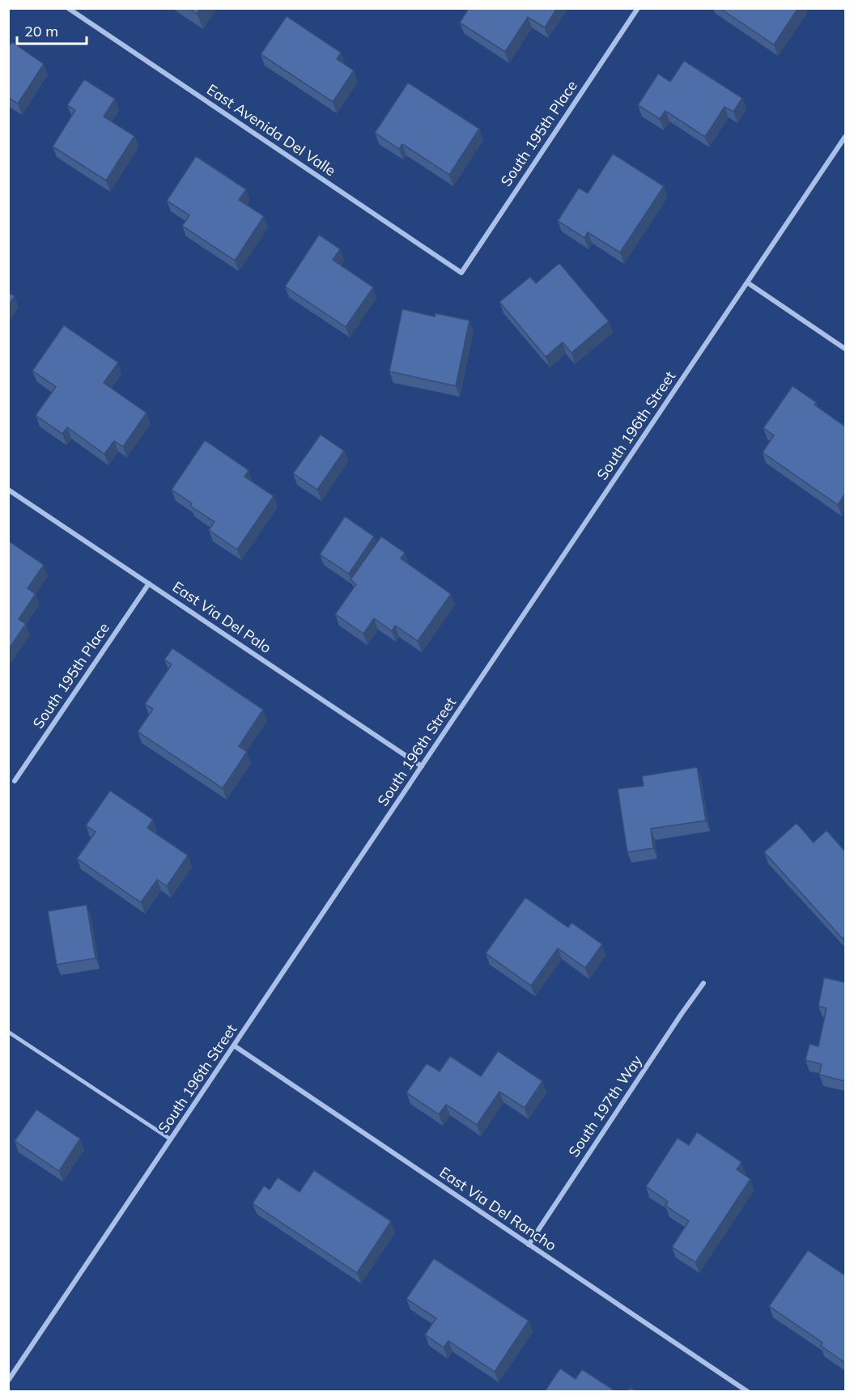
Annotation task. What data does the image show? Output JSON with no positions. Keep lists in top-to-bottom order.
{
  "streets": {
    "street": [
      "East Avenida Del Valle",
      "South 195th Place",
      "South 196th Street",
      "East Via Del Palo",
      "South 197th Way",
      "East Via Del Rancho"
    ]
  },
  "crossings": [
    ["East Avenida Del Valle", "South 195th Place"],
    ["South 195th Place", "East Via Del Palo"],
    ["South 196th Street", "East Via Del Palo"],
    ["South 196th Street", "East Via Del Rancho"],
    ["South 197th Way", "East Via Del Rancho"]
  ],
  "scale_bar": "20 m"
}
